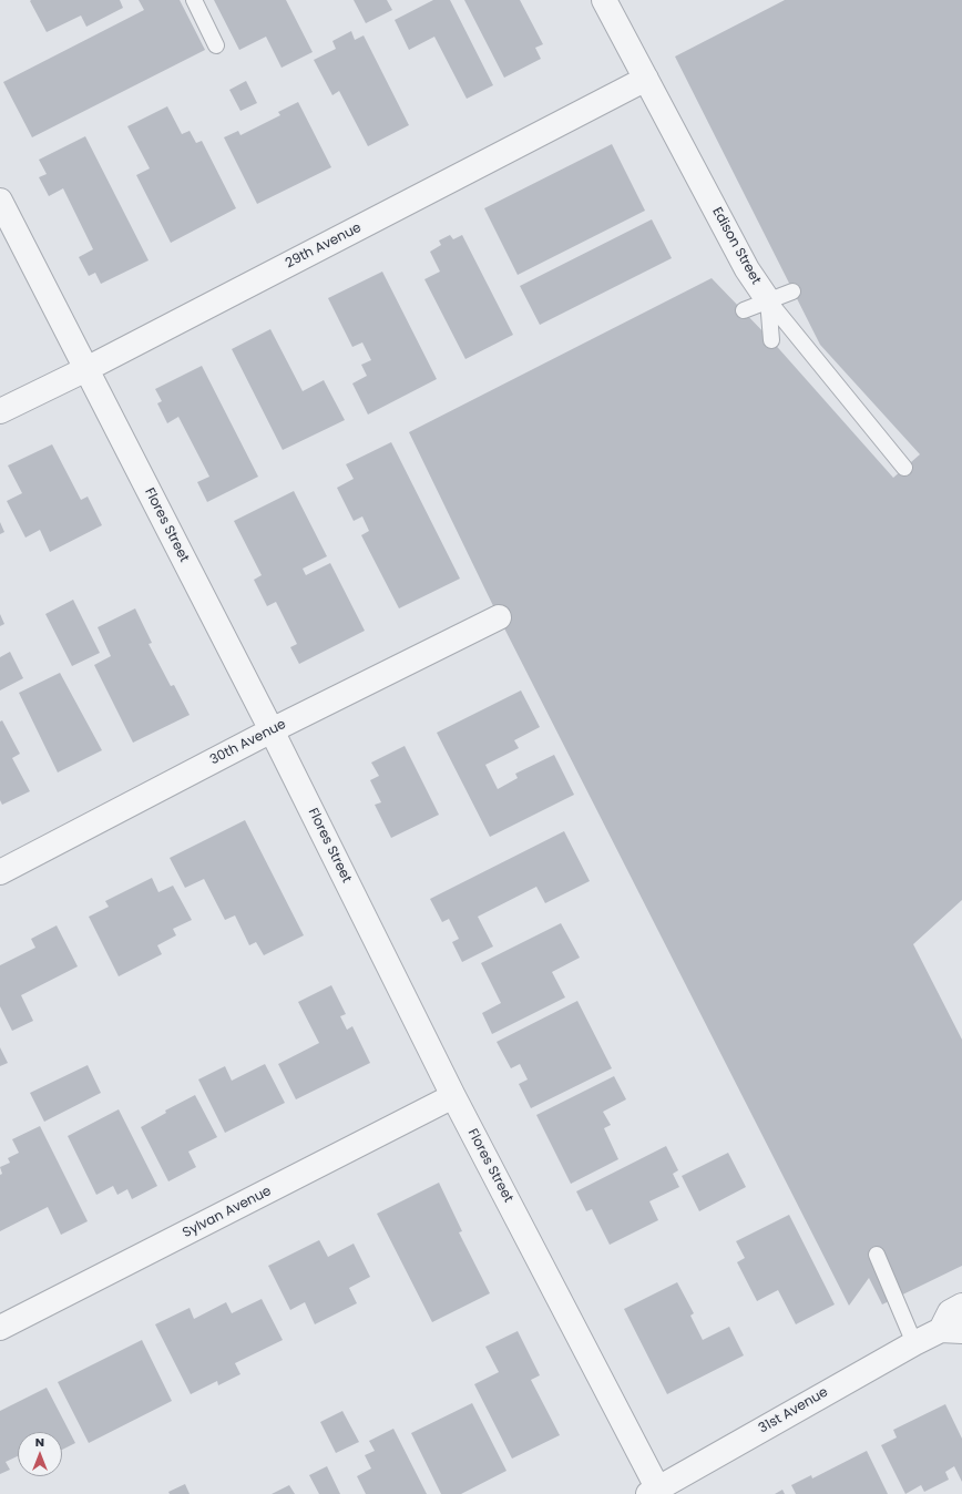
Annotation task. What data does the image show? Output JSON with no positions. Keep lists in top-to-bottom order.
{
  "streets": {
    "street": [
      "29th Avenue",
      "Edison Street",
      "Flores Street",
      "30th Avenue",
      "Sylvan Avenue",
      "31st Avenue"
    ]
  },
  "crossings": [
    ["29th Avenue", "Edison Street"],
    ["29th Avenue", "Flores Street"],
    ["Flores Street", "30th Avenue"],
    ["Flores Street", "Sylvan Avenue"],
    ["Flores Street", "31st Avenue"]
  ],
  "north": "top"
}
